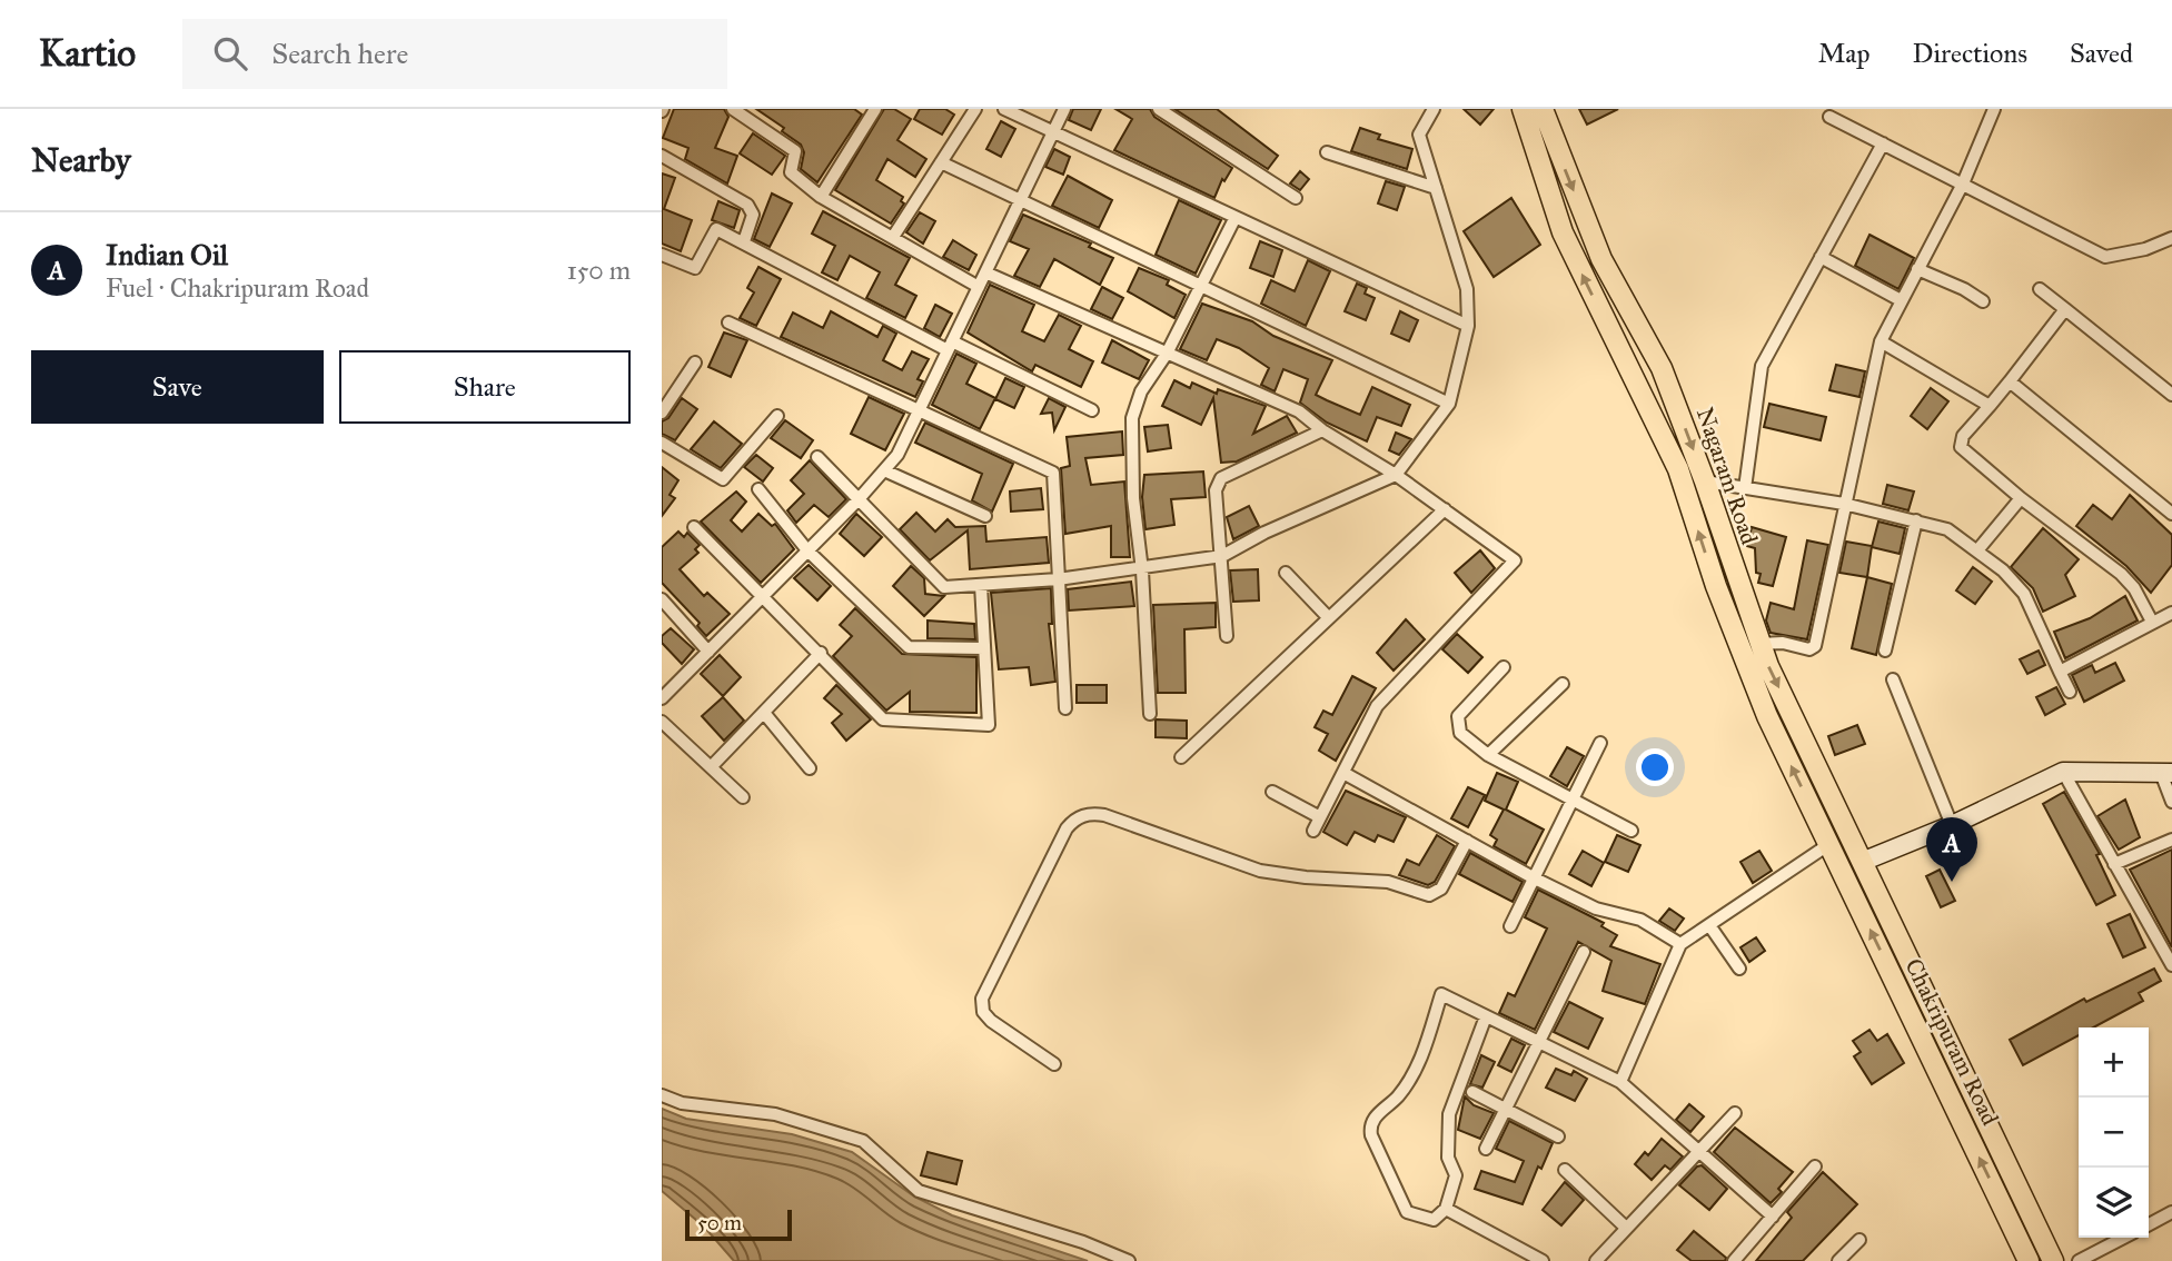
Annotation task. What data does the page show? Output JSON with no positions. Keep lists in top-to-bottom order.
{
  "streets": {
    "main road": ["Nagaram Road", "Chakripuram Road"]
  },
  "crossings": [
    ["Nagaram Road", "Chakripuram Road"]
  ],
  "scale_bar": "50 m",
  "page": {
    "header": "Kartio",
    "search": "Search here",
    "nav": ["Map", "Directions", "Saved"],
    "heading": "Nearby",
    "list": [
      {
        "mark": "A",
        "name": "Indian Oil",
        "note": "Fuel · Chakripuram Road",
        "value": "150 m"
      }
    ],
    "buttons": ["Save", "Share"],
    "pins": "A",
    "map_buttons": ["+", "−"],
    "scale": "50 m"
  }
}
